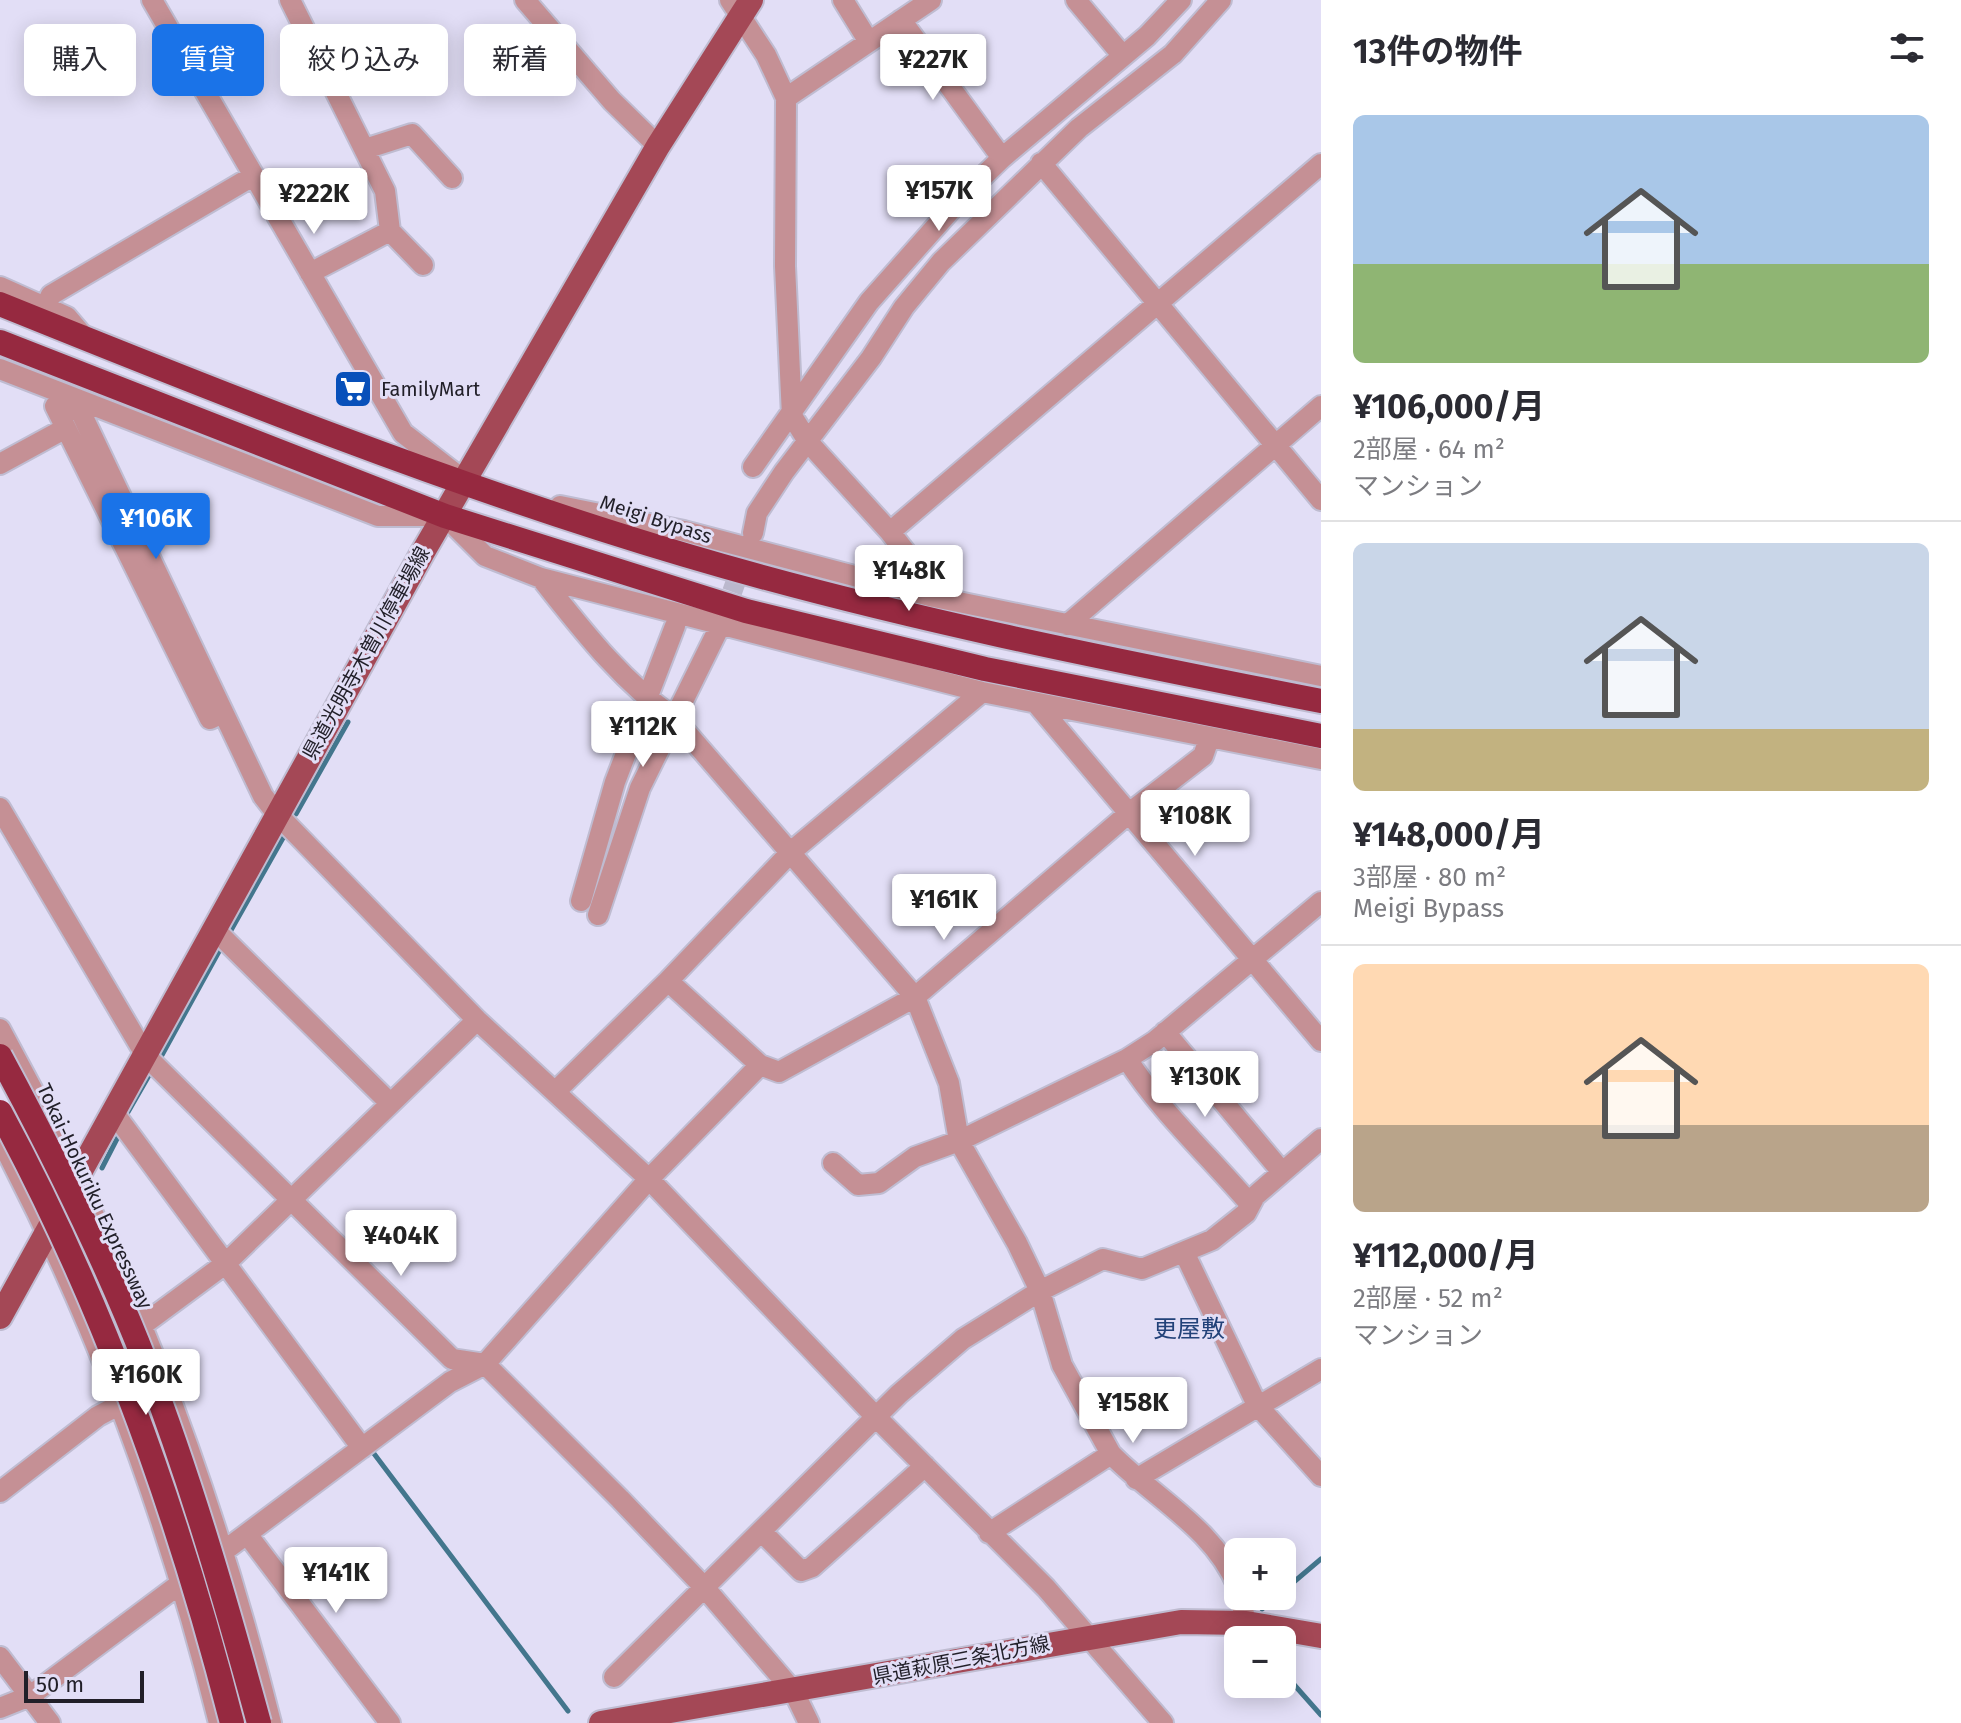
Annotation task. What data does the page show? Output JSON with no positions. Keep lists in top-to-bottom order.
{
  "streets": {
    "highway": ["Meigi Bypass", "Tokai-Hokuriku Expressway"],
    "main road": ["県道光明寺木曽川停車場線", "県道萩原三条北方線"]
  },
  "crossings": [
    ["Meigi Bypass", "県道光明寺木曽川停車場線"]
  ],
  "districts": ["更屋敷"],
  "places": {
    "supermarket": ["FamilyMart"]
  },
  "scale_bar": "50 m",
  "page": {
    "heading": "13件の物件",
    "chip": [
      "購入",
      "賃貸",
      "絞り込み",
      "新着"
    ],
    "price": [
      "¥227K",
      "¥157K",
      "¥222K",
      "¥106K",
      "¥148K",
      "¥112K",
      "¥108K",
      "¥161K",
      "¥130K",
      "¥404K",
      "¥160K",
      "¥158K",
      "¥141K"
    ],
    "list": [
      {
        "name": "¥106,000/月",
        "note": "2部屋 · 64 m² · マンション"
      },
      {
        "name": "¥148,000/月",
        "note": "3部屋 · 80 m² · Meigi Bypass"
      },
      {
        "name": "¥112,000/月",
        "note": "2部屋 · 52 m² · マンション"
      }
    ],
    "map_buttons": ["+", "−"],
    "scale": "50 m"
  }
}
